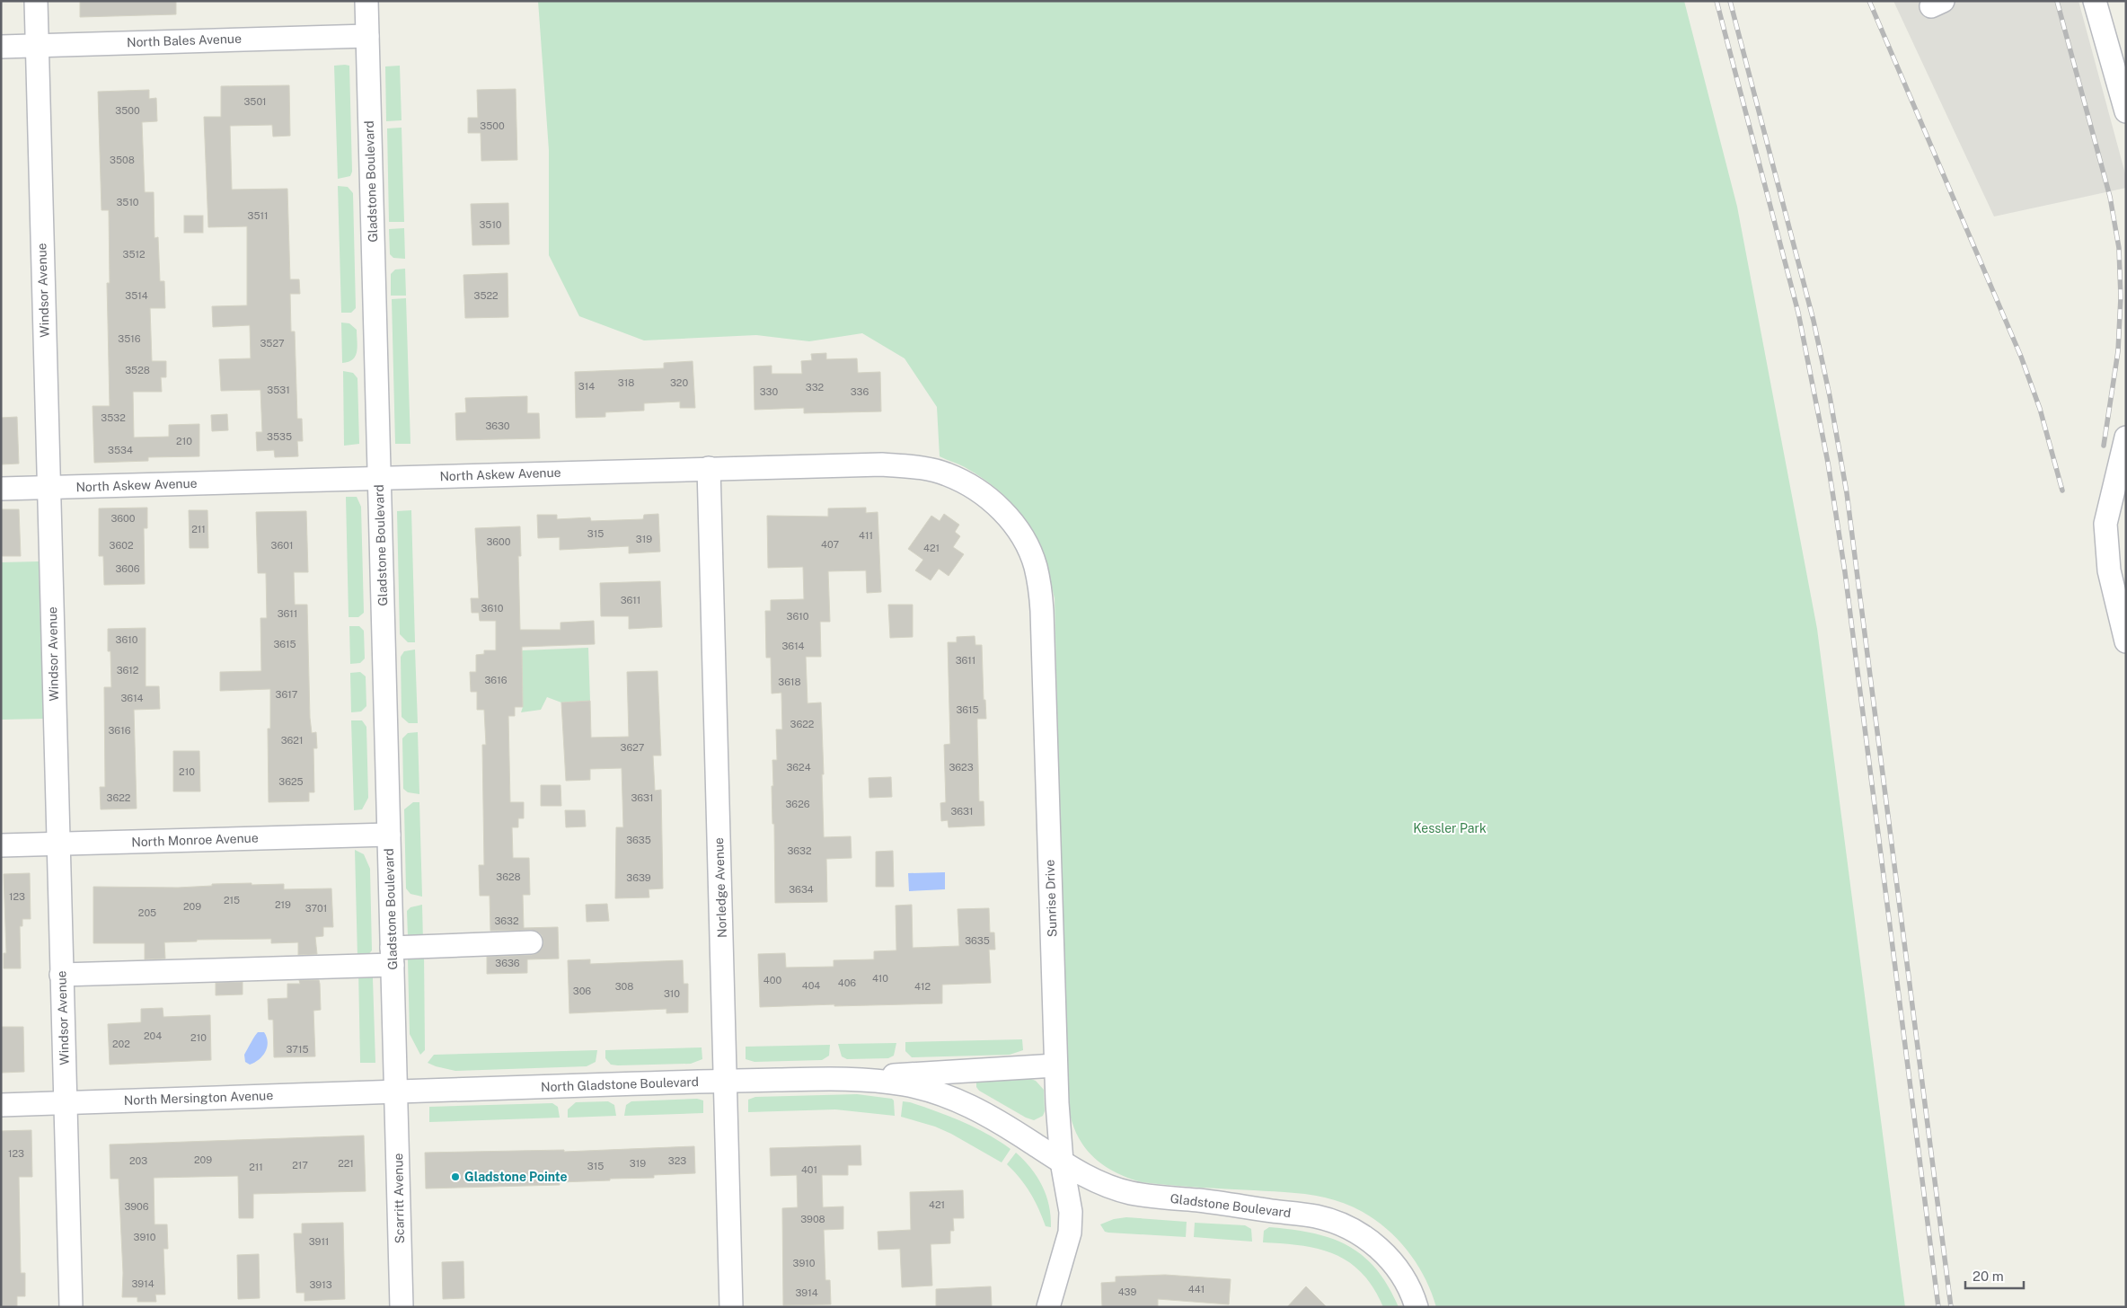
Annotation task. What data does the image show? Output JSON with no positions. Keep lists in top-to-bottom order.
{
  "streets": {
    "street": [
      "North Bales Avenue",
      "Gladstone Boulevard",
      "Windsor Avenue",
      "North Askew Avenue",
      "North Monroe Avenue",
      "Norledge Avenue",
      "Sunrise Drive",
      "North Gladstone Boulevard",
      "North Mersington Avenue",
      "Scarritt Avenue"
    ]
  },
  "crossings": [
    ["North Bales Avenue", "Gladstone Boulevard"],
    ["North Bales Avenue", "Windsor Avenue"],
    ["Gladstone Boulevard", "North Askew Avenue"],
    ["Gladstone Boulevard", "North Monroe Avenue"],
    ["Gladstone Boulevard", "Sunrise Drive"],
    ["Gladstone Boulevard", "North Gladstone Boulevard"],
    ["Gladstone Boulevard", "North Mersington Avenue"],
    ["Gladstone Boulevard", "Scarritt Avenue"],
    ["Windsor Avenue", "North Askew Avenue"],
    ["Windsor Avenue", "North Monroe Avenue"],
    ["Windsor Avenue", "North Mersington Avenue"],
    ["North Askew Avenue", "Norledge Avenue"],
    ["North Askew Avenue", "Sunrise Drive"],
    ["Norledge Avenue", "North Gladstone Boulevard"],
    ["Sunrise Drive", "North Gladstone Boulevard"],
    ["North Gladstone Boulevard", "North Mersington Avenue"],
    ["North Gladstone Boulevard", "Scarritt Avenue"],
    ["North Mersington Avenue", "Scarritt Avenue"]
  ],
  "parks": ["Kessler Park"],
  "places": ["Gladstone Pointe"],
  "house_numbers": [
    "3501",
    "3500",
    "3500",
    "3508",
    "3510",
    "3511",
    "3510",
    "3512",
    "3514",
    "3522",
    "3516",
    "3527",
    "3528",
    "318",
    "320",
    "314",
    "332",
    "3531",
    "330",
    "336",
    "3532",
    "3630",
    "3535",
    "210",
    "3534",
    "3600",
    "211",
    "315",
    "411",
    "319",
    "3600",
    "407",
    "3602",
    "3601",
    "421",
    "3606",
    "3611",
    "3610",
    "3611",
    "3610",
    "3610",
    "3615",
    "3614",
    "3611",
    "3612",
    "3616",
    "3618",
    "3617",
    "3614",
    "3615",
    "3622",
    "3616",
    "3621",
    "3627",
    "3624",
    "3623",
    "210",
    "3625",
    "3622",
    "3631",
    "3626",
    "3631",
    "3635",
    "3632",
    "3628",
    "3639",
    "3634",
    "123",
    "215",
    "219",
    "209",
    "3701",
    "205",
    "3632",
    "3635",
    "3636",
    "410",
    "400",
    "406",
    "404",
    "308",
    "412",
    "306",
    "310",
    "204",
    "210",
    "202",
    "3715",
    "123",
    "209",
    "203",
    "323",
    "221",
    "319",
    "217",
    "315",
    "211",
    "401",
    "421",
    "3906",
    "3908",
    "3910",
    "3911",
    "3910",
    "3914",
    "3913",
    "441",
    "439",
    "3914"
  ],
  "scale_bar": "20 m"
}
